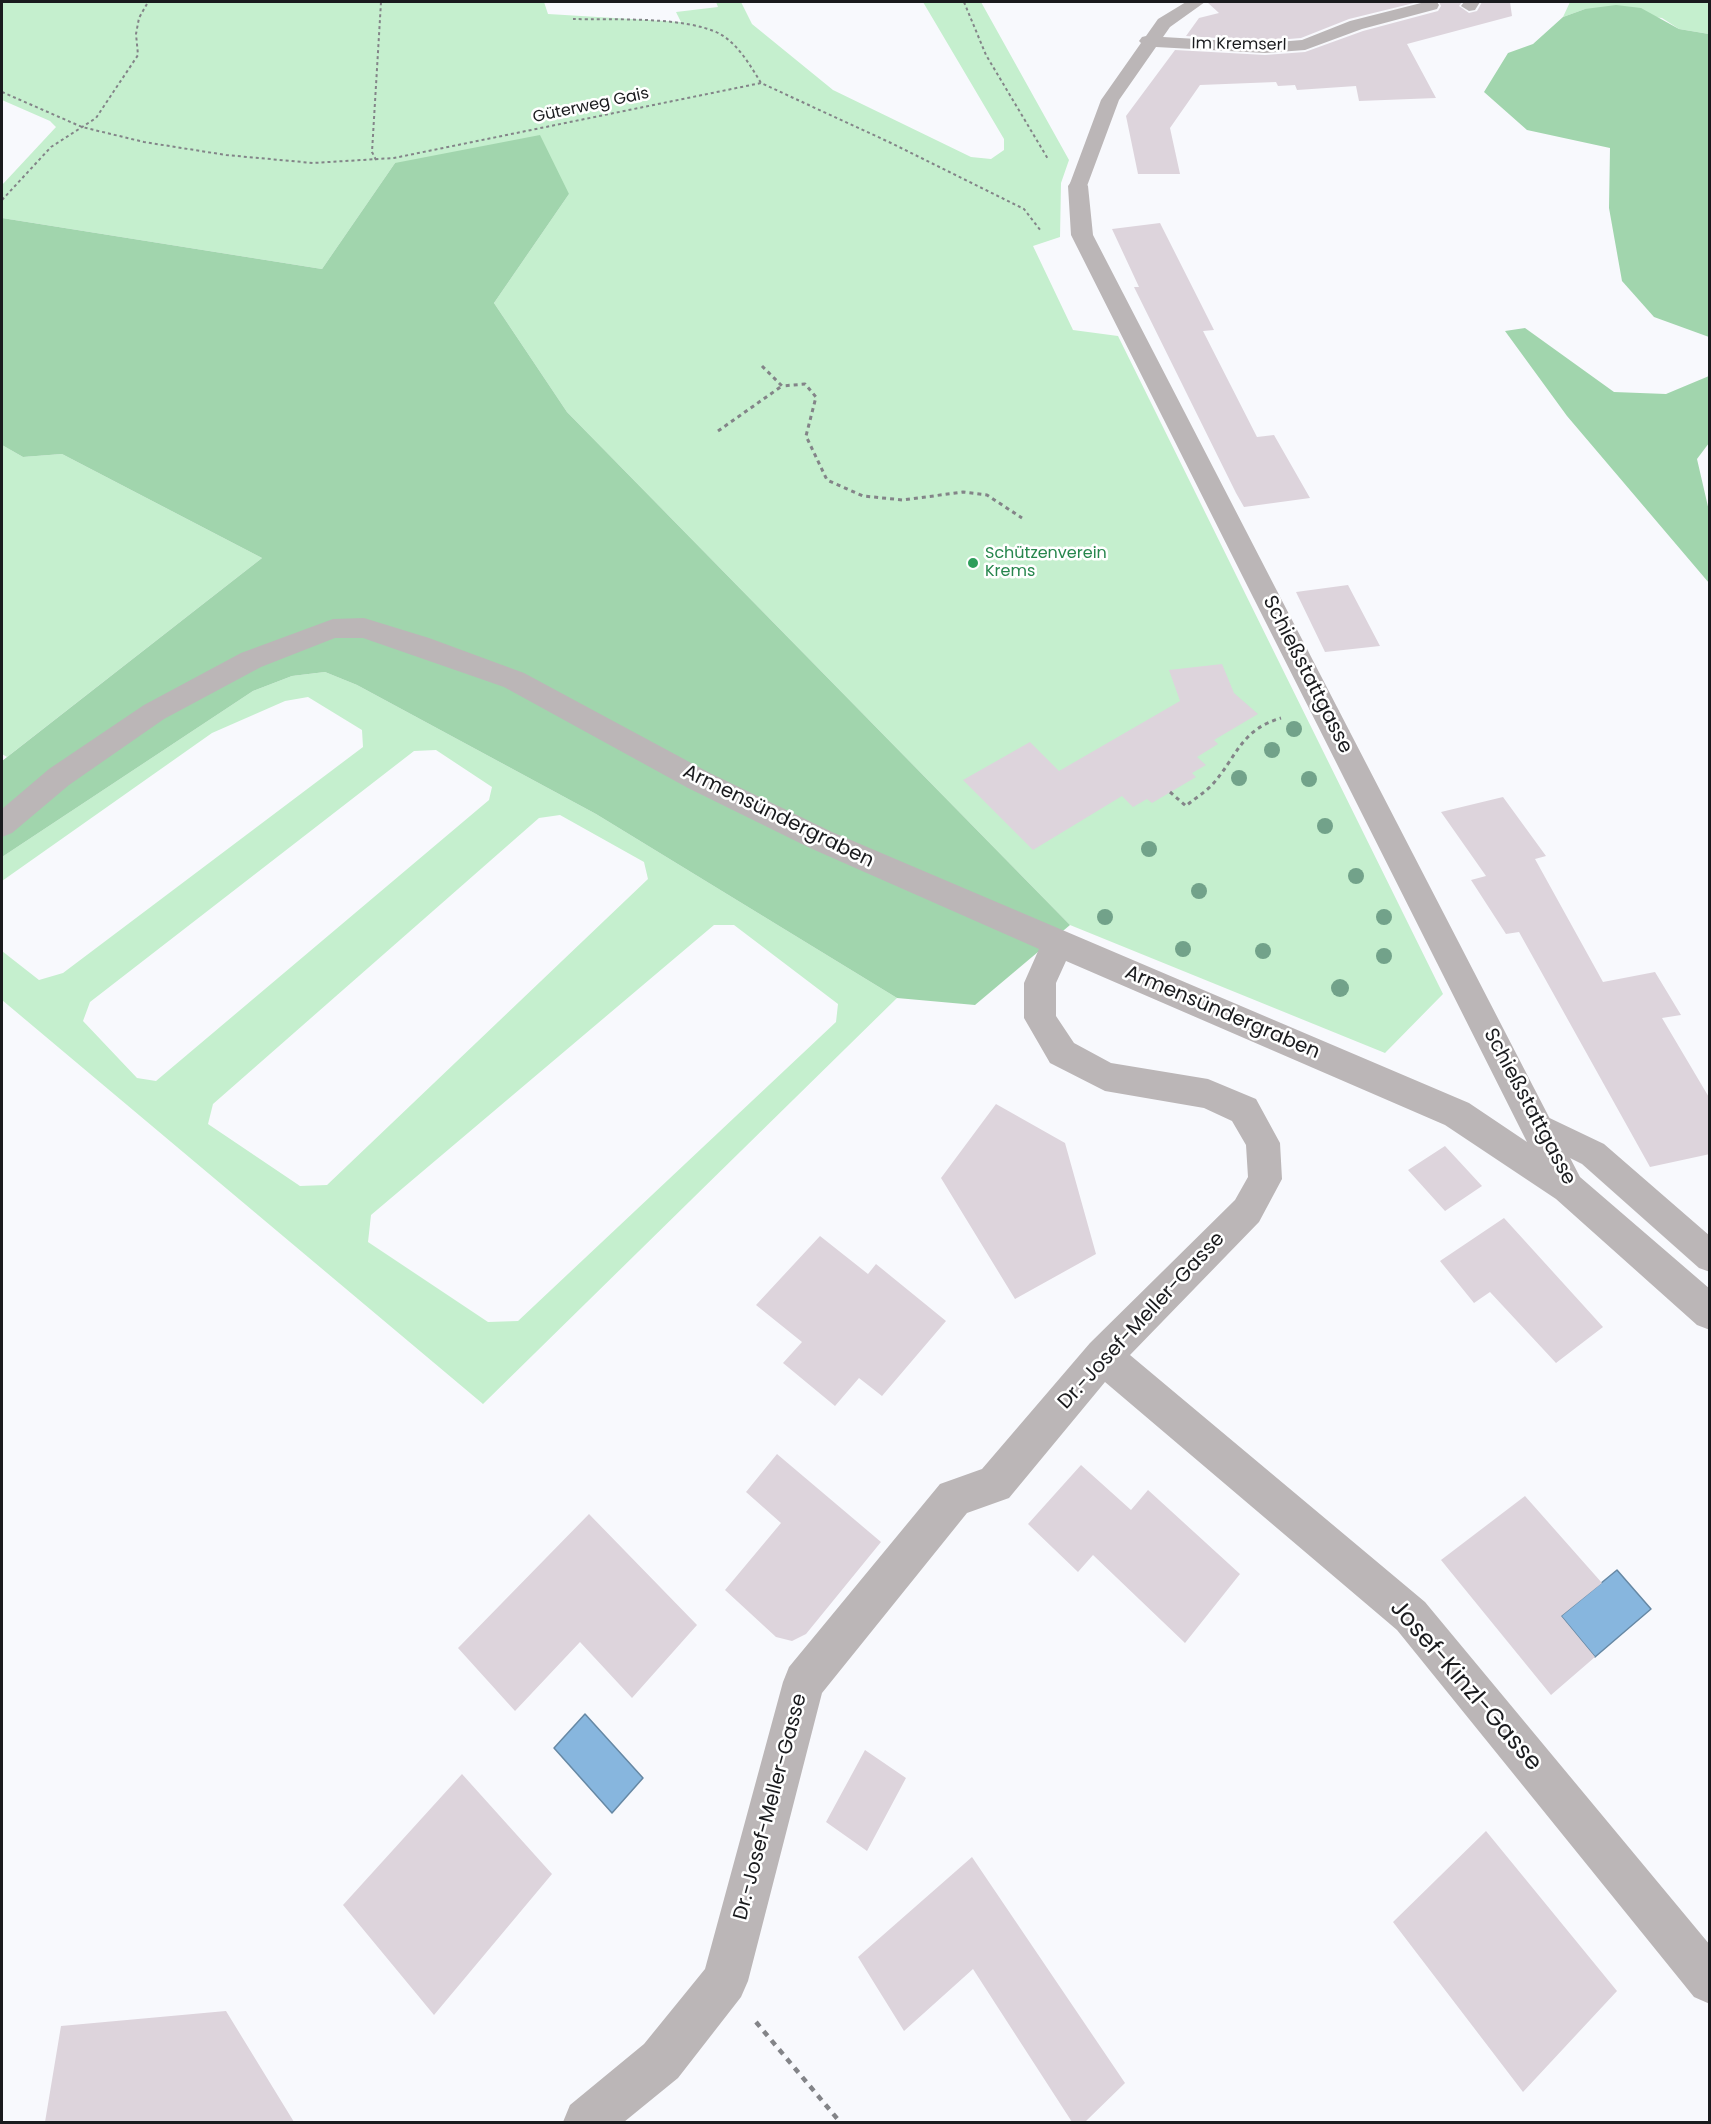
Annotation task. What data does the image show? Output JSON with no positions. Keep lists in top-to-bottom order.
{
  "streets": {
    "street": [
      "Schießstattgasse",
      "Armensündergraben",
      "Dr.-Josef-Meller-Gasse",
      "Josef-Kinzl-Gasse"
    ],
    "lane": ["Im Kremserl"],
    "path": ["Güterweg Gais"]
  },
  "crossings": [
    ["Schießstattgasse", "Armensündergraben"],
    ["Armensündergraben", "Dr.-Josef-Meller-Gasse"],
    ["Dr.-Josef-Meller-Gasse", "Josef-Kinzl-Gasse"]
  ],
  "places": ["Schützenverein Krems"]
}
